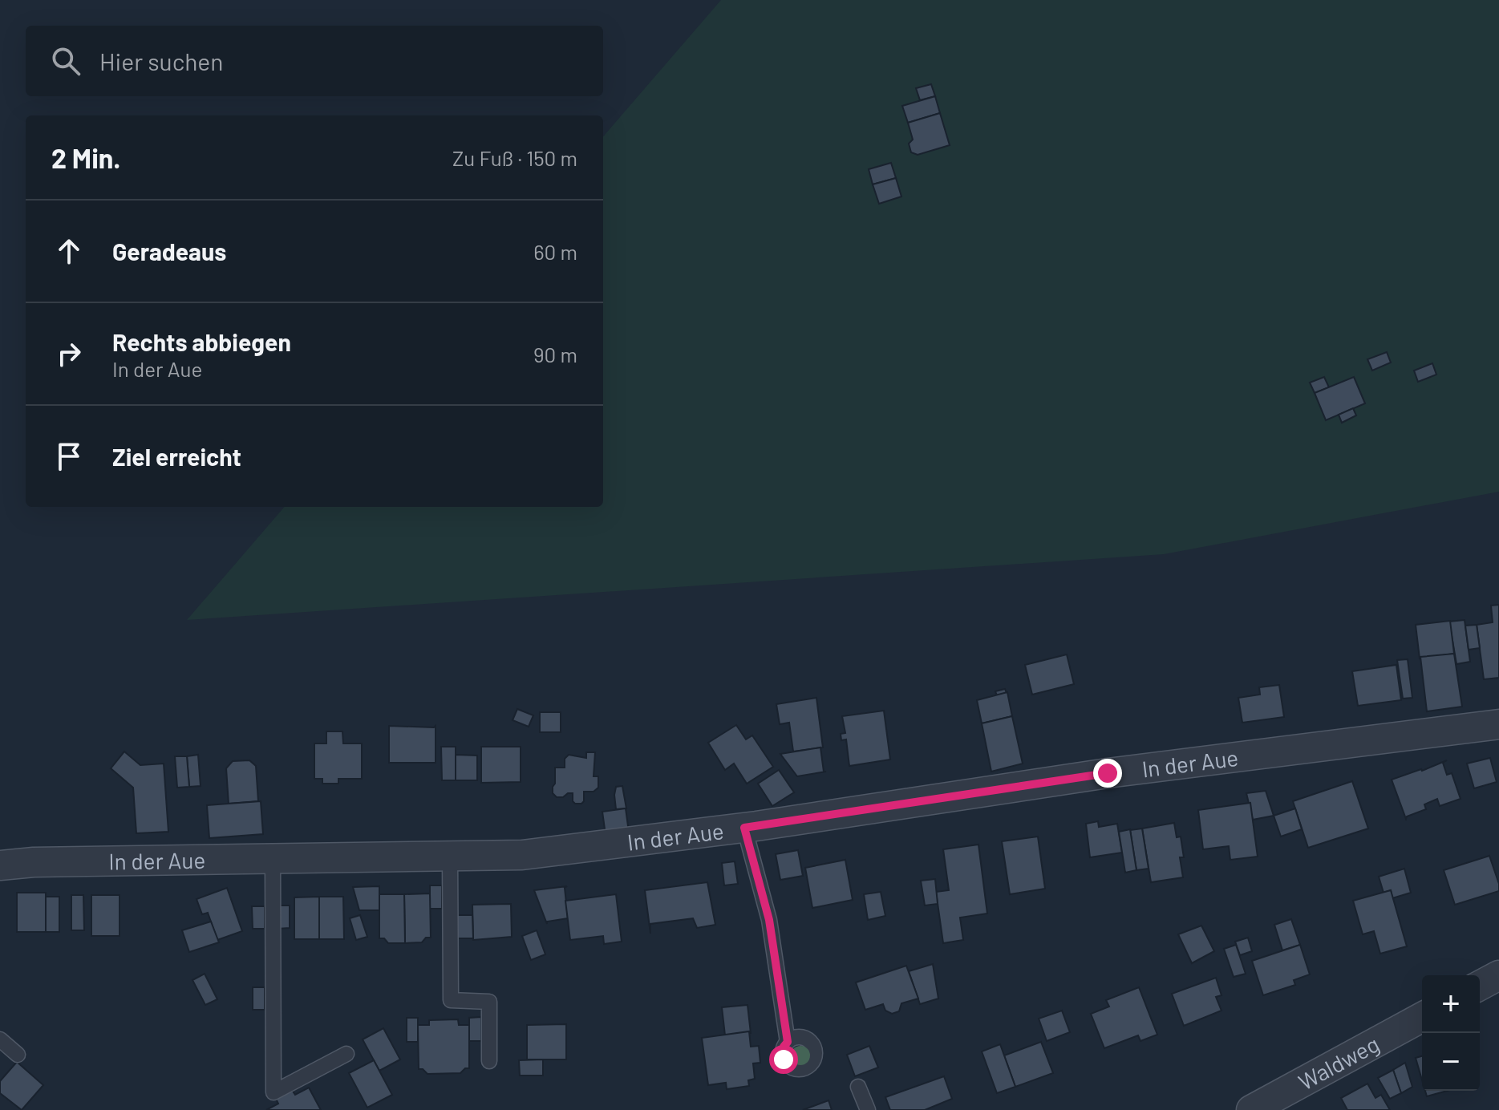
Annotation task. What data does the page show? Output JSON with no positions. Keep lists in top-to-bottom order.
{
  "streets": {
    "street": ["In der Aue", "Waldweg"]
  },
  "page": {
    "search": "Hier suchen",
    "heading": ["2 Min.", "Zu Fuß · 150 m"],
    "list": [
      ["Geradeaus", "60 m"],
      ["Rechts abbiegen", "In der Aue", "90 m"],
      "Ziel erreicht"
    ],
    "map_buttons": ["+", "−"]
  }
}
